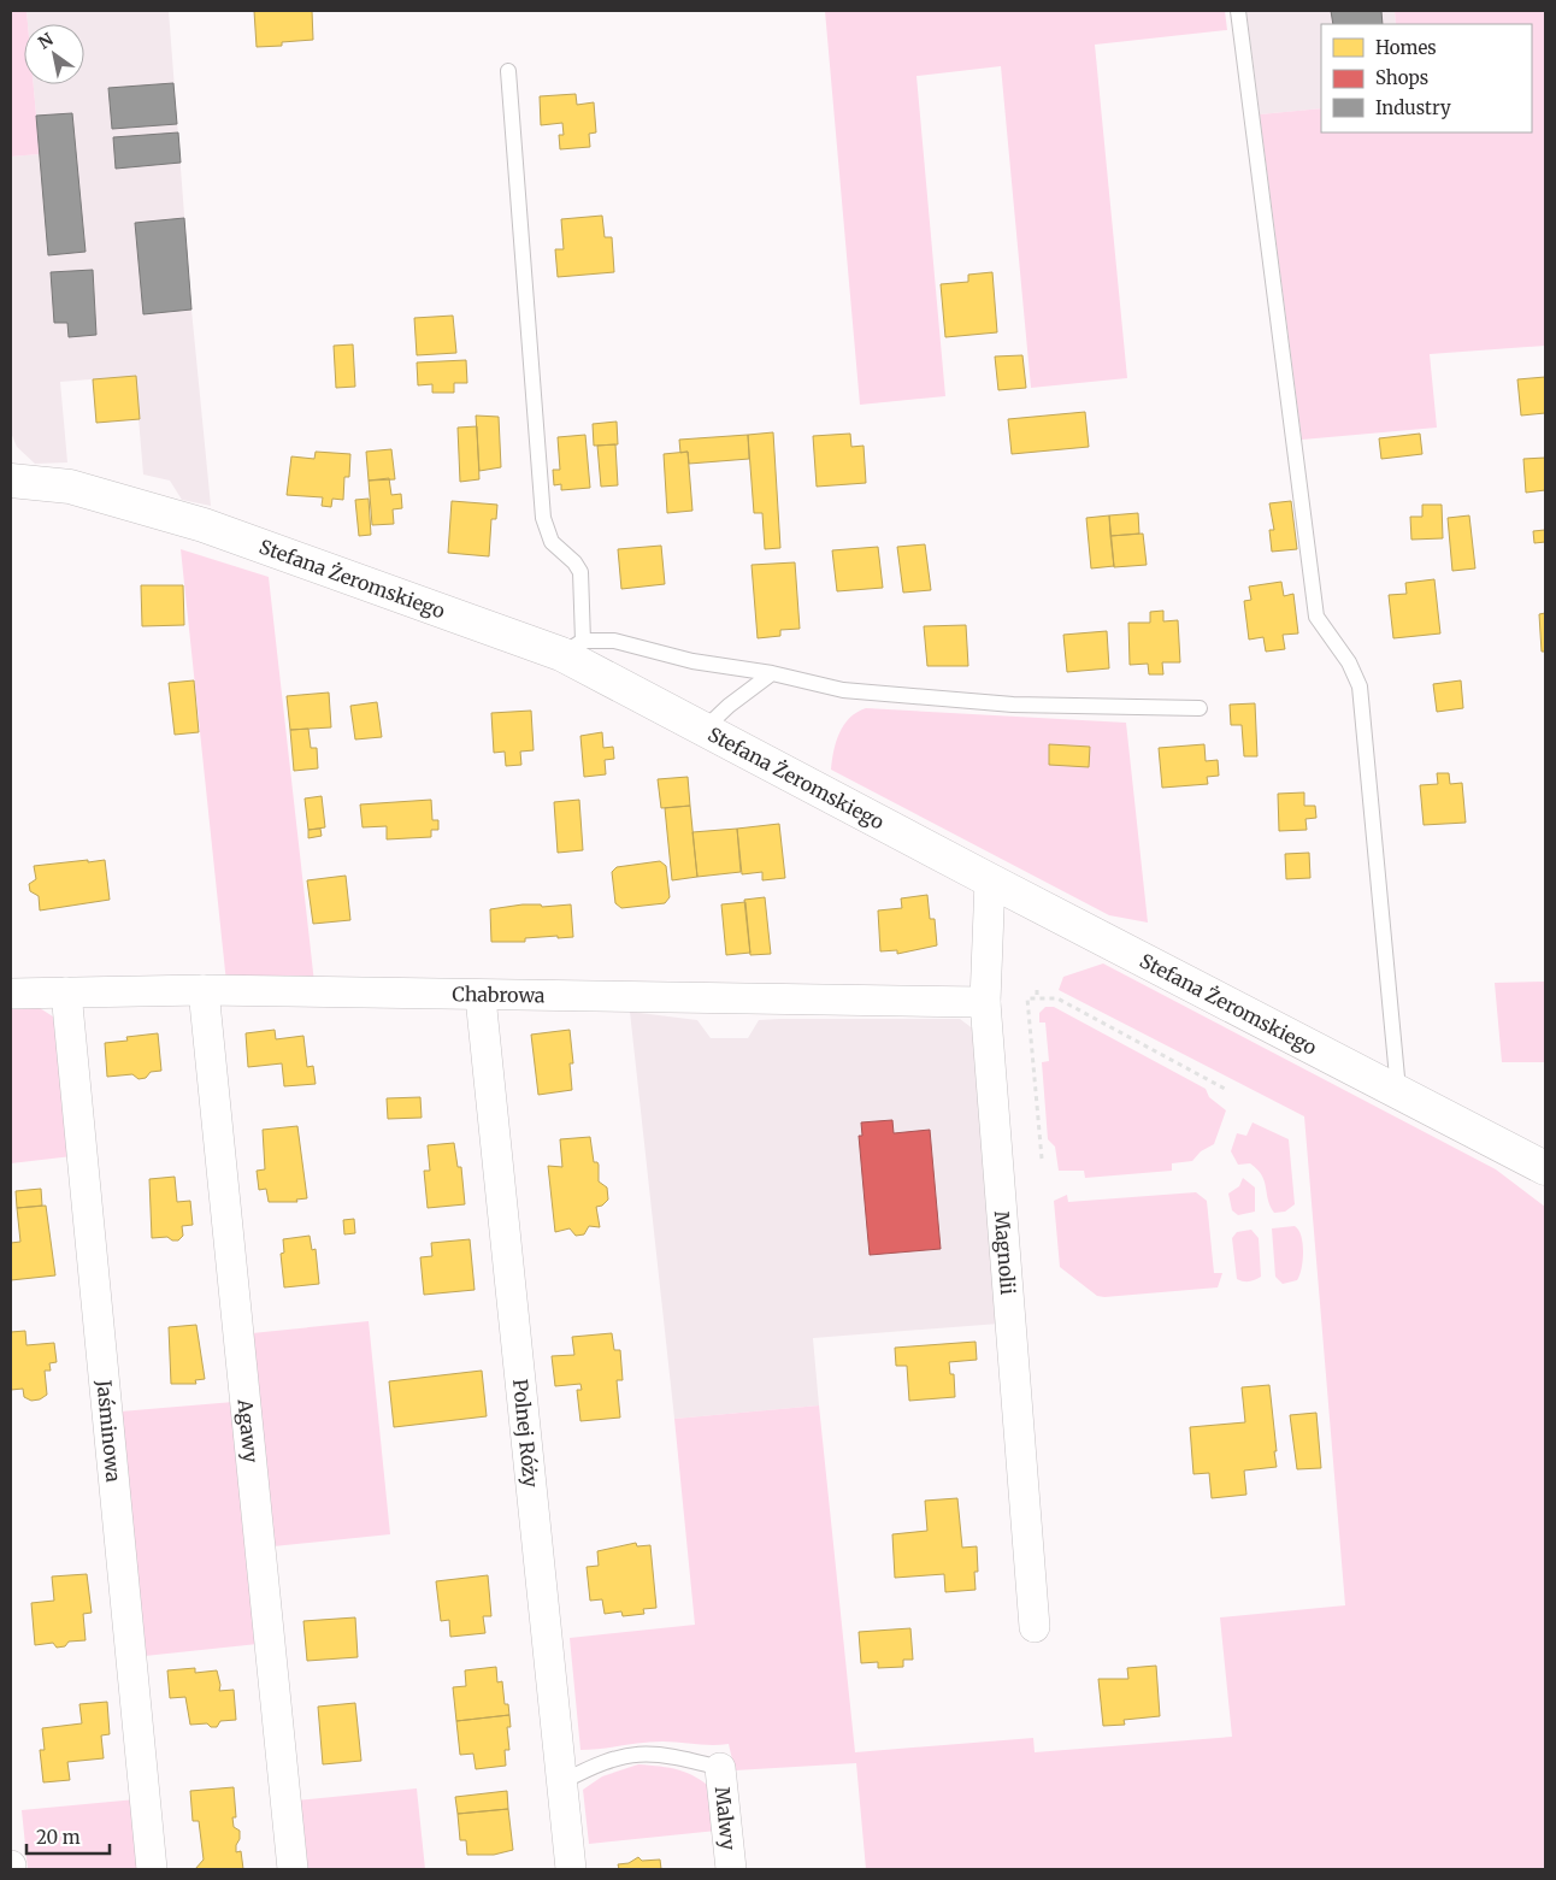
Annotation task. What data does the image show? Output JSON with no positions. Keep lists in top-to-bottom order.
{
  "streets": {
    "street": [
      "Stefana Żeromskiego",
      "Chabrowa",
      "Magnolii",
      "Agawy",
      "Jaśminowa",
      "Polnej Róży",
      "Malwy"
    ]
  },
  "crossings": [
    ["Stefana Żeromskiego", "Magnolii"],
    ["Chabrowa", "Magnolii"],
    ["Chabrowa", "Agawy"],
    ["Chabrowa", "Jaśminowa"],
    ["Chabrowa", "Polnej Róży"]
  ],
  "legend": ["Homes", "Shops", "Industry"],
  "scale_bar": "20 m",
  "north": "top left"
}
